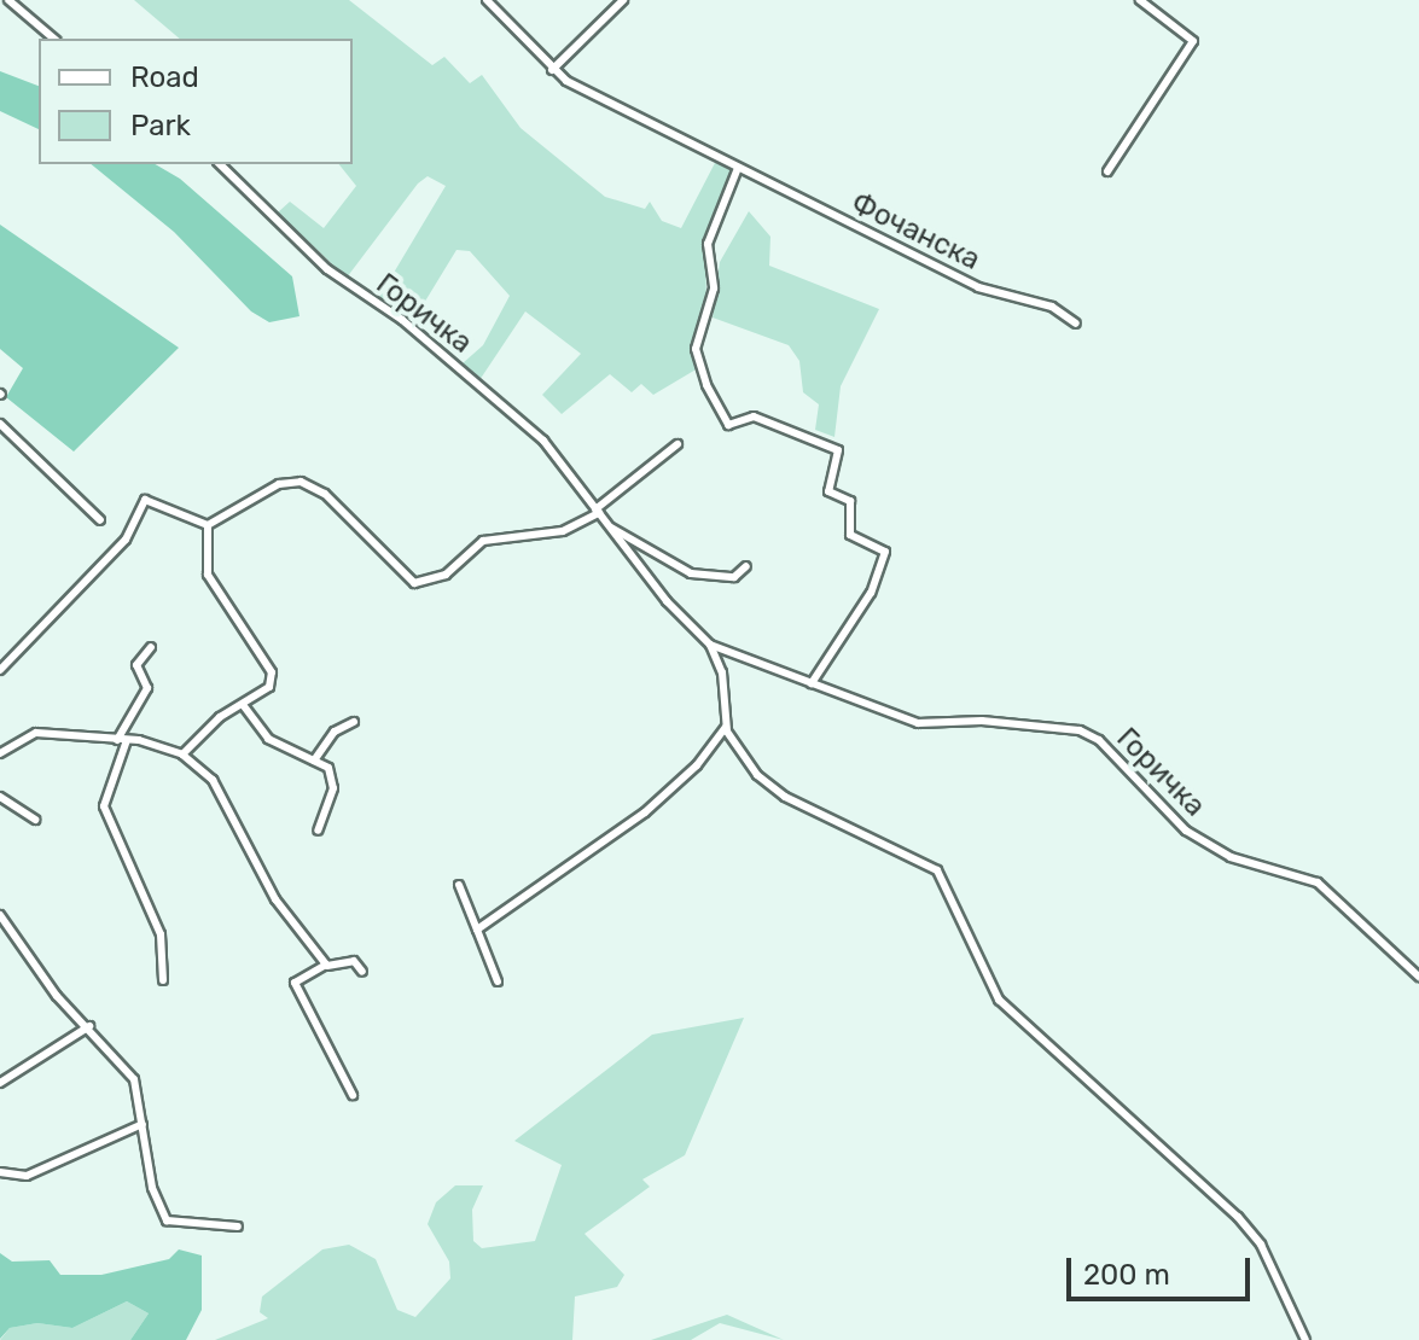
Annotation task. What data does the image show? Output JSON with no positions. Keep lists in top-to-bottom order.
{
  "streets": {
    "street": ["Фочанска", "Горичка"]
  },
  "legend": ["Road", "Park"],
  "scale_bar": "200 m"
}
